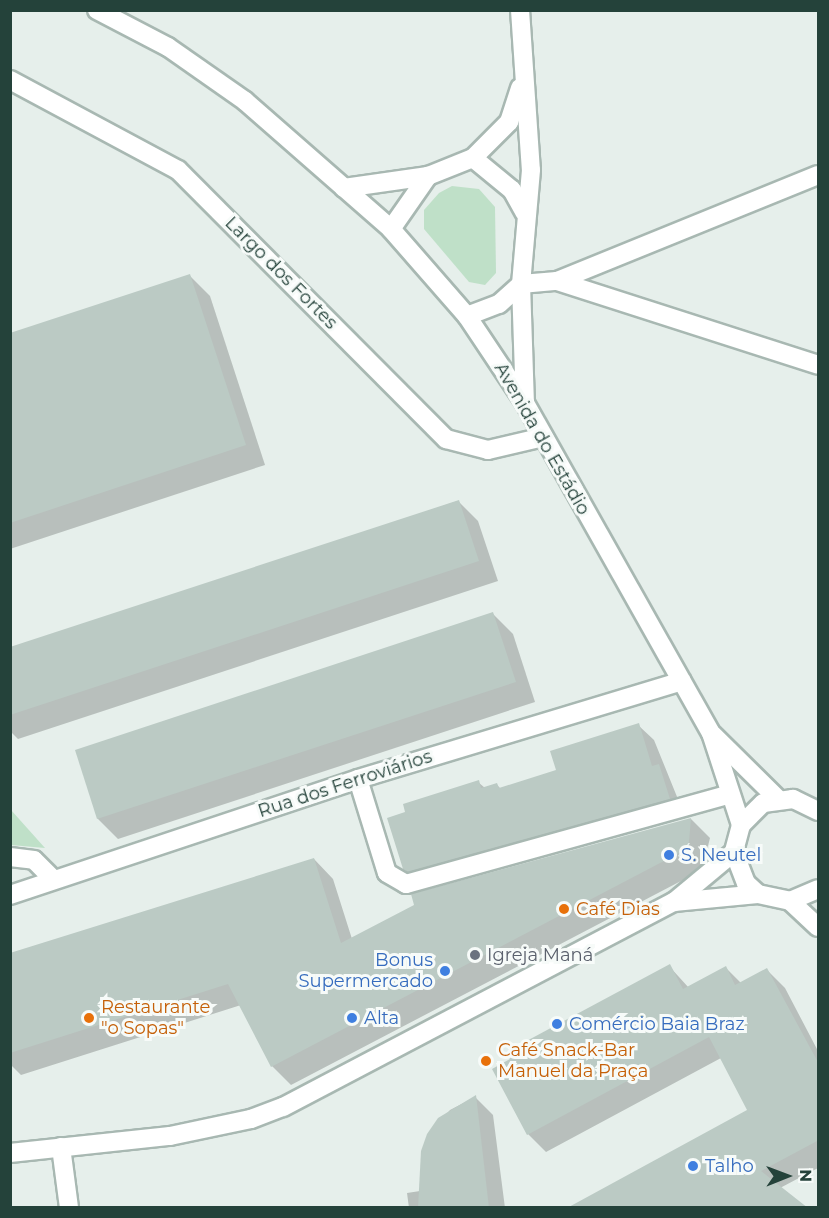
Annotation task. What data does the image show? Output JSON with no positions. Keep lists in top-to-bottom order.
{
  "streets": {
    "street": ["Largo dos Fortes", "Avenida do Estádio", "Rua dos Ferroviários"]
  },
  "crossings": [
    ["Largo dos Fortes", "Avenida do Estádio"],
    ["Avenida do Estádio", "Rua dos Ferroviários"]
  ],
  "places": [
    "S. Neutel",
    "Café Dias",
    "Igreja Maná",
    "Bonus Supermercado",
    "Restaurante \"o Sopas\"",
    "Alta",
    "Comércio Baia Braz",
    "Café Snack-Bar Manuel da Praça",
    "Talho"
  ],
  "north": "right"
}
